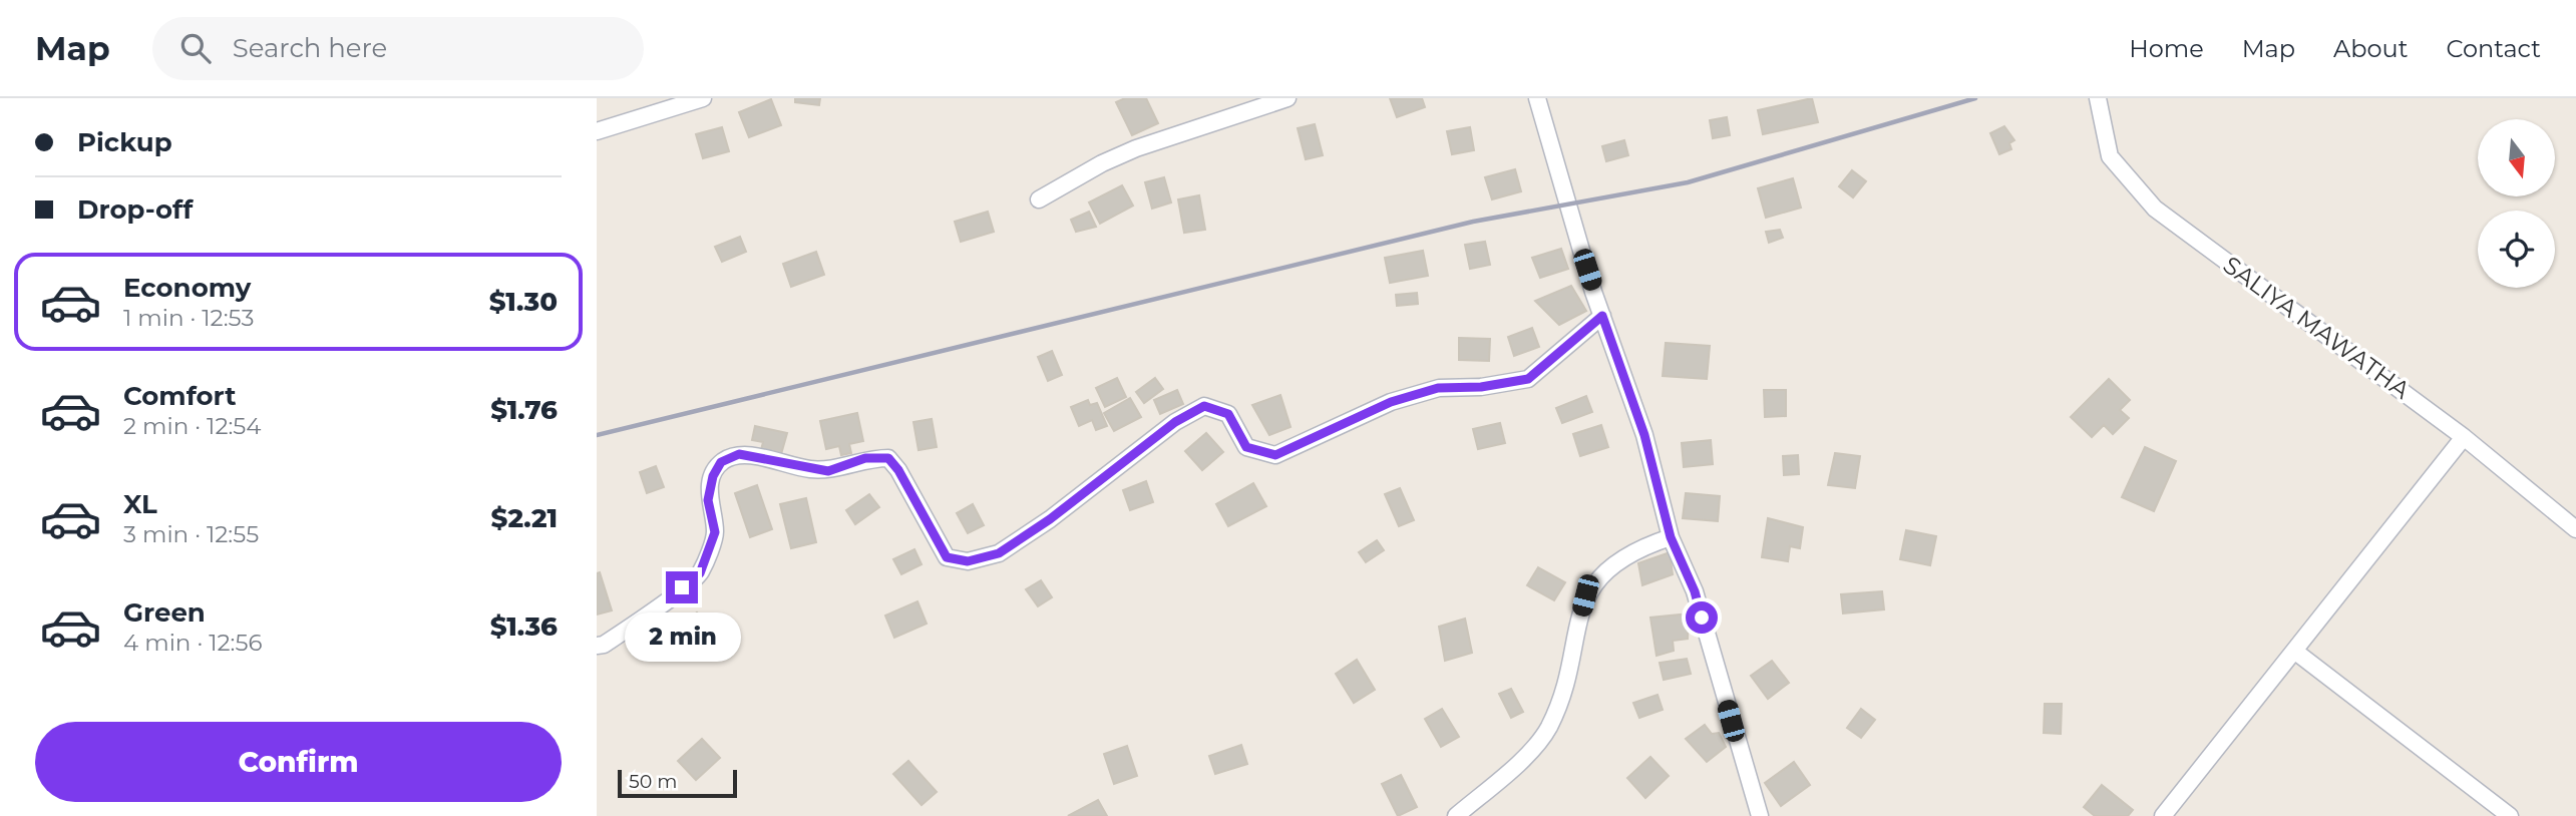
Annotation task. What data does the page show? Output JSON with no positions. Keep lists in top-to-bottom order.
{
  "streets": {
    "street": ["SALIYA MAWATHA"]
  },
  "scale_bar": "50 m",
  "north": "bottom",
  "page": {
    "header": "Map",
    "search": "Search here",
    "nav": [
      "Home",
      "Map",
      "About",
      "Contact"
    ],
    "banner": ["Pickup", "Drop-off"],
    "list": [
      {
        "name": "Economy",
        "note": "1 min · 12:53",
        "value": "$1.30"
      },
      {
        "name": "Comfort",
        "note": "2 min · 12:54",
        "value": "$1.76"
      },
      {
        "name": "XL",
        "note": "3 min · 12:55",
        "value": "$2.21"
      },
      {
        "name": "Green",
        "note": "4 min · 12:56",
        "value": "$1.36"
      }
    ],
    "bubble": "2 min",
    "buttons": "Confirm",
    "scale": "50 m"
  }
}
